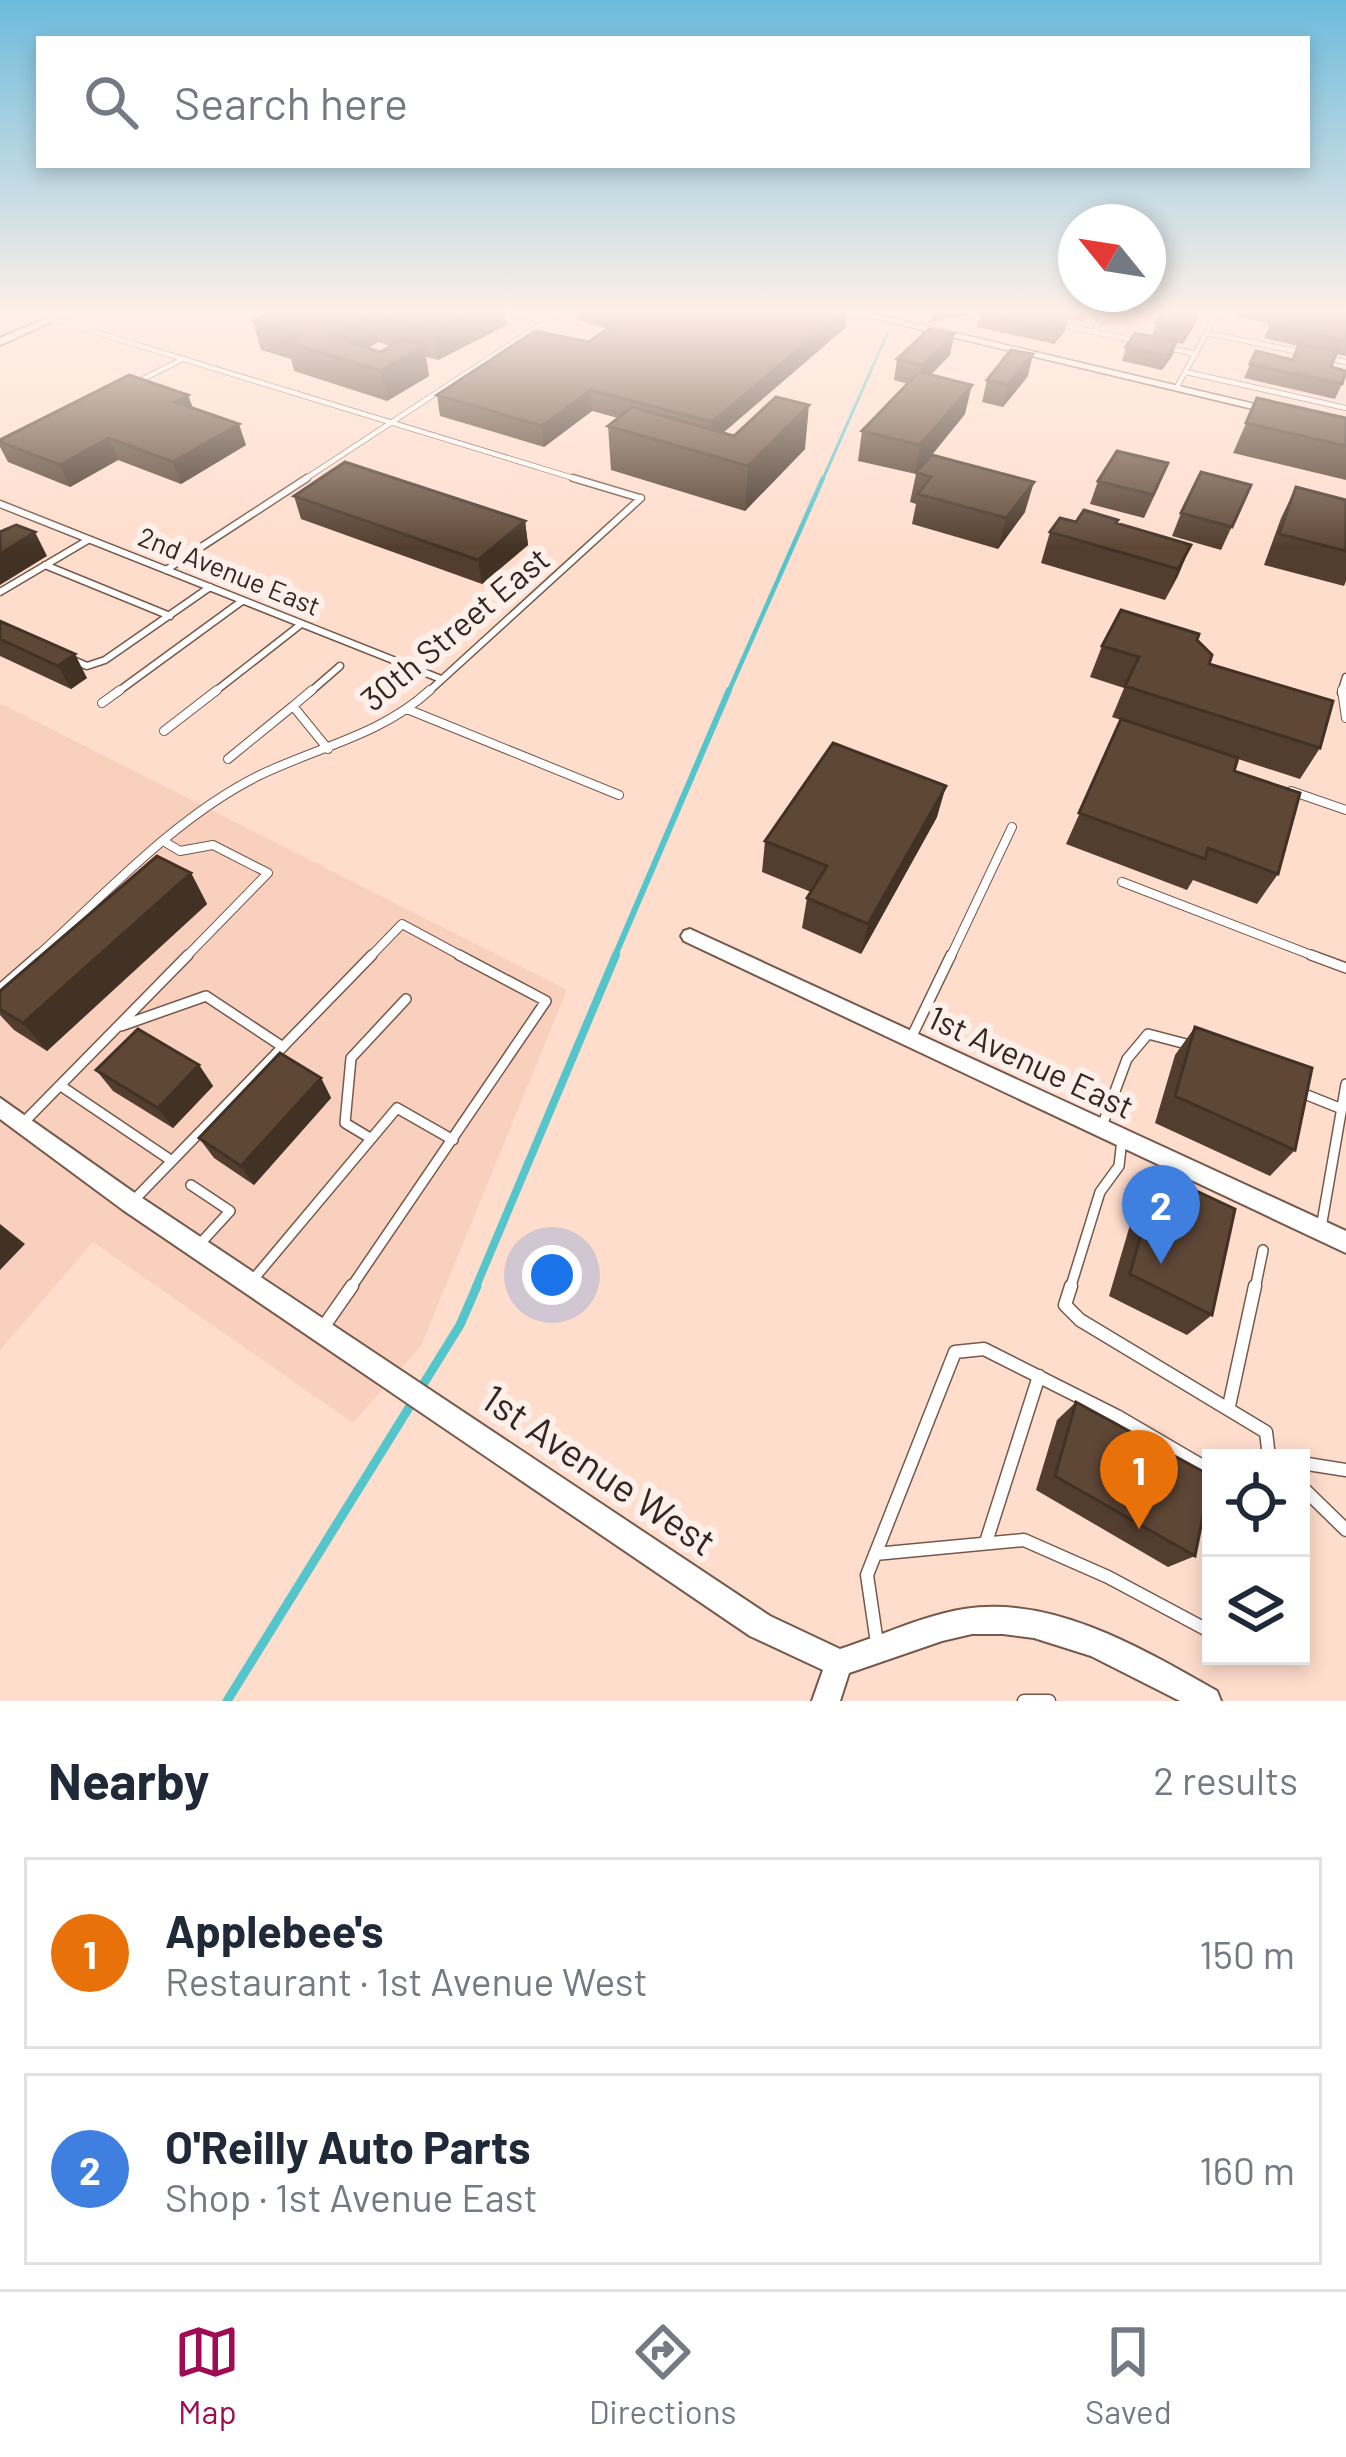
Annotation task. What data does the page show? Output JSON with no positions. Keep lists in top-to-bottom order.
{
  "streets": {
    "street": ["1st Avenue East", "1st Avenue West"],
    "lane": ["2nd Avenue East", "30th Street East"]
  },
  "crossings": [
    ["2nd Avenue East", "30th Street East"]
  ],
  "north": "top left",
  "page": {
    "search": "Search here",
    "pins": ["2", "1"],
    "heading": ["Nearby", "2 results"],
    "list": [
      {
        "mark": "1",
        "name": "Applebee's",
        "note": "Restaurant · 1st Avenue West",
        "value": "150 m"
      },
      {
        "mark": "2",
        "name": "O'Reilly Auto Parts",
        "note": "Shop · 1st Avenue East",
        "value": "160 m"
      }
    ],
    "nav": ["Map", "Directions", "Saved"]
  }
}
